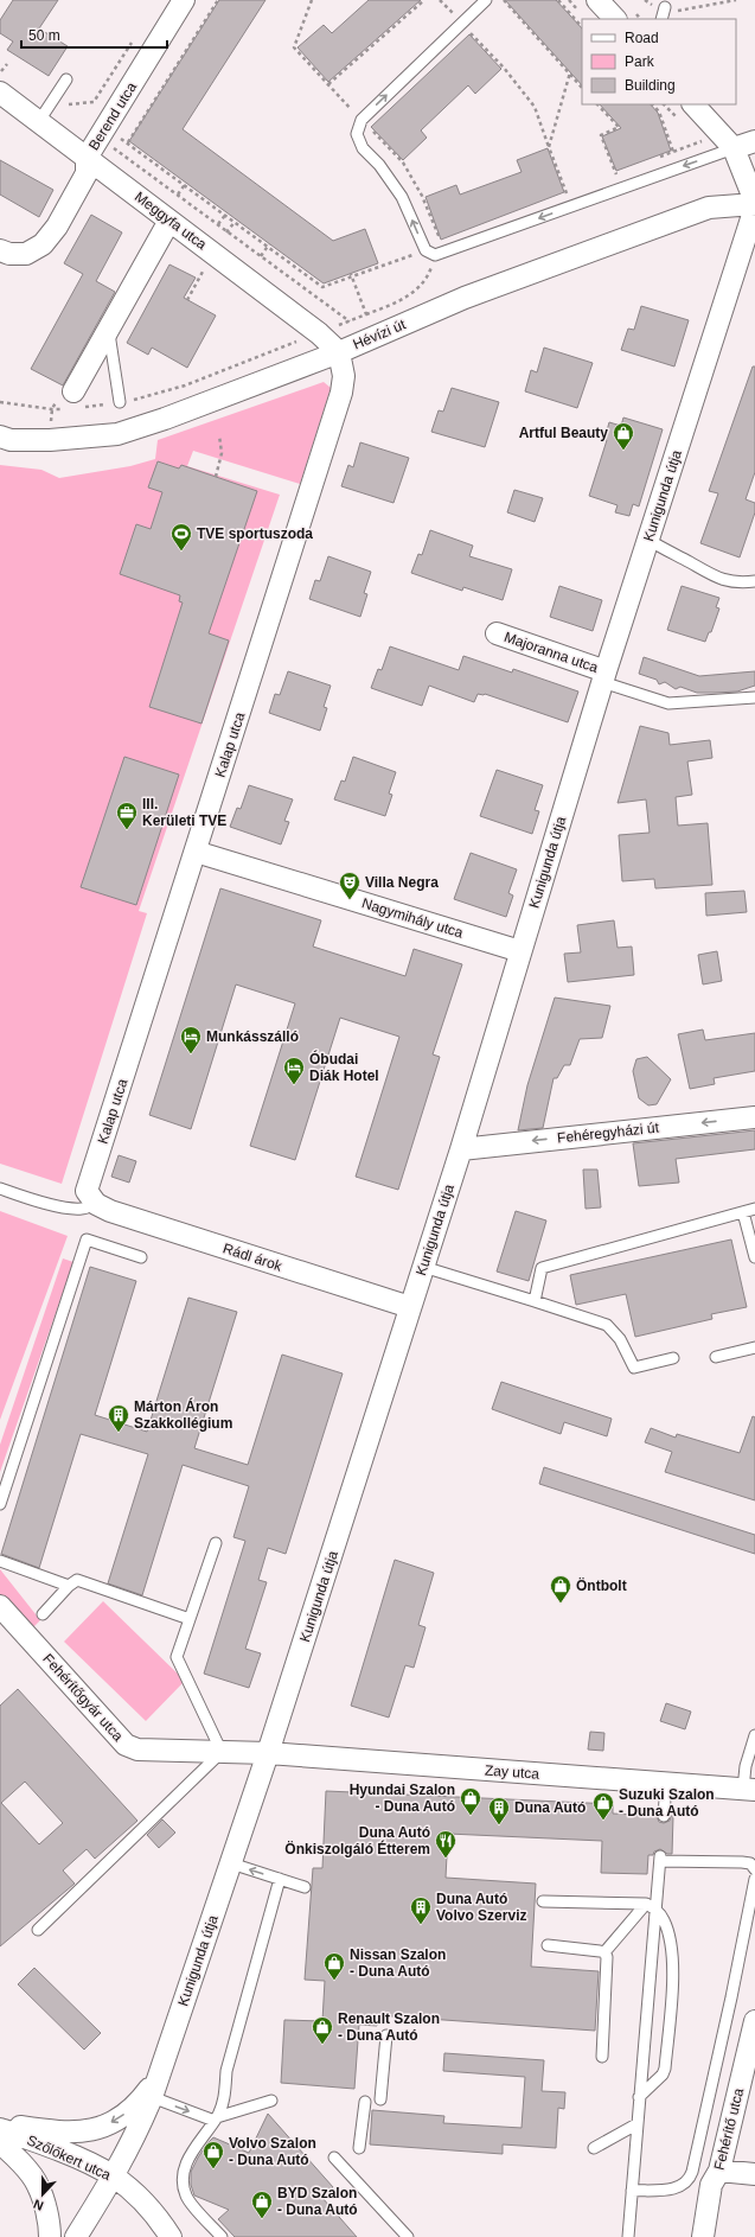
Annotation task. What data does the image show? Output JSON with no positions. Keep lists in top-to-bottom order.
{
  "streets": {
    "street": [
      "Berend utca",
      "Meggyfa utca",
      "Hévízi út",
      "Kunigunda útja",
      "Majoranna utca",
      "Kalap utca",
      "Nagymihály utca",
      "Fehéregyházi út",
      "Rádl árok",
      "Fehérítőgyár utca",
      "Zay utca",
      "Fehérítő utca",
      "Szőlőkert utca"
    ]
  },
  "crossings": [
    ["Berend utca", "Meggyfa utca"],
    ["Meggyfa utca", "Hévízi út"],
    ["Meggyfa utca", "Kalap utca"],
    ["Hévízi út", "Kunigunda útja"],
    ["Hévízi út", "Kalap utca"],
    ["Kunigunda útja", "Majoranna utca"],
    ["Kunigunda útja", "Nagymihály utca"],
    ["Kunigunda útja", "Fehéregyházi út"],
    ["Kunigunda útja", "Rádl árok"],
    ["Kunigunda útja", "Fehérítőgyár utca"],
    ["Kunigunda útja", "Zay utca"],
    ["Kunigunda útja", "Szőlőkert utca"],
    ["Kalap utca", "Nagymihály utca"],
    ["Kalap utca", "Rádl árok"],
    ["Fehérítőgyár utca", "Zay utca"]
  ],
  "one_way": ["Fehéregyházi út", "Szőlőkert utca"],
  "places": {
    "shop": [
      "Artful Beauty",
      "Öntbolt",
      "Hyundai Szalon - Duna Autó",
      "Suzuki Szalon - Duna Autó",
      "Nissan Szalon - Duna Autó",
      "Renault Szalon - Duna Autó",
      "Volvo Szalon - Duna Autó",
      "BYD Szalon - Duna Autó"
    ],
    "sports": ["TVE sportuszoda"],
    "office": ["III. Kerületi TVE"],
    "theatre": ["Villa Negra"],
    "hotel": ["Munkásszálló", "Óbudai Diák Hotel"],
    "building": ["Márton Áron Szakkollégium", "Duna Autó", "Duna Autó Volvo Szerviz"],
    "restaurant": ["Duna Autó Önkiszolgáló Étterem"]
  },
  "legend": ["Road", "Park", "Building"],
  "scale_bar": "50 m",
  "north": "bottom"
}
